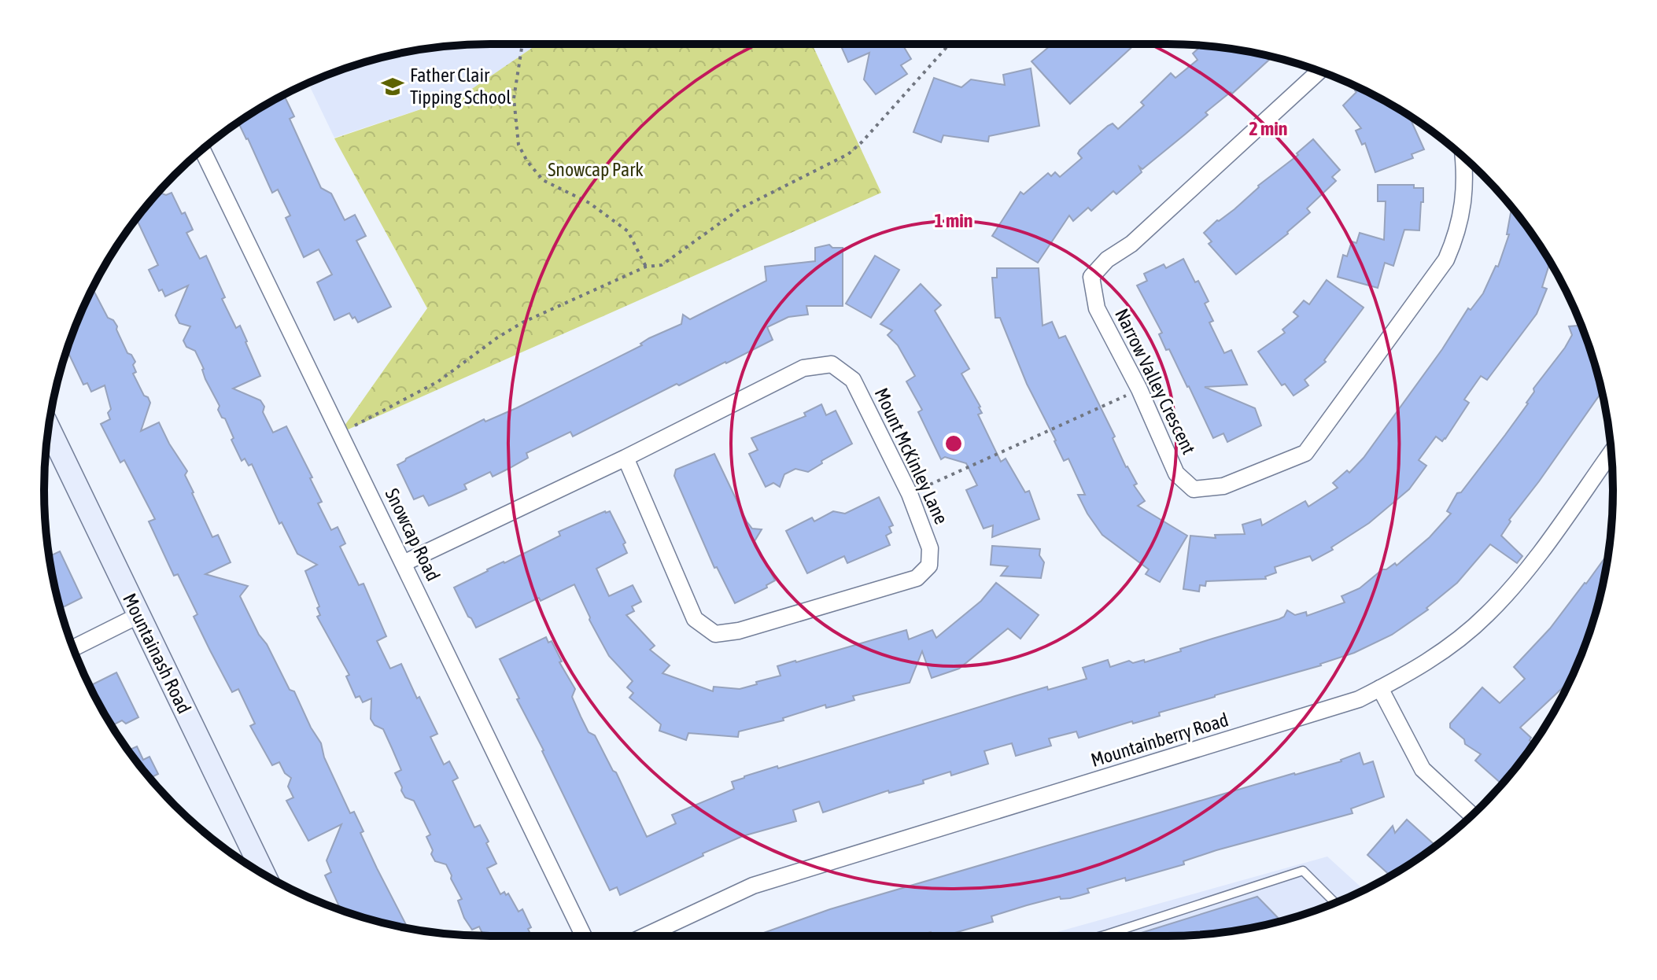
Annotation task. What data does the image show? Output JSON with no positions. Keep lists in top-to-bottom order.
{
  "streets": {
    "street": [
      "Narrow Valley Crescent",
      "Mount McKinley Lane",
      "Snowcap Road",
      "Mountainash Road",
      "Mountainberry Road"
    ]
  },
  "crossings": [
    ["Mount McKinley Lane", "Snowcap Road"]
  ],
  "parks": ["Snowcap Park"],
  "places": {
    "school or university": ["Father Clair Tipping School"]
  },
  "rings": ["2 min", "1 min"]
}
